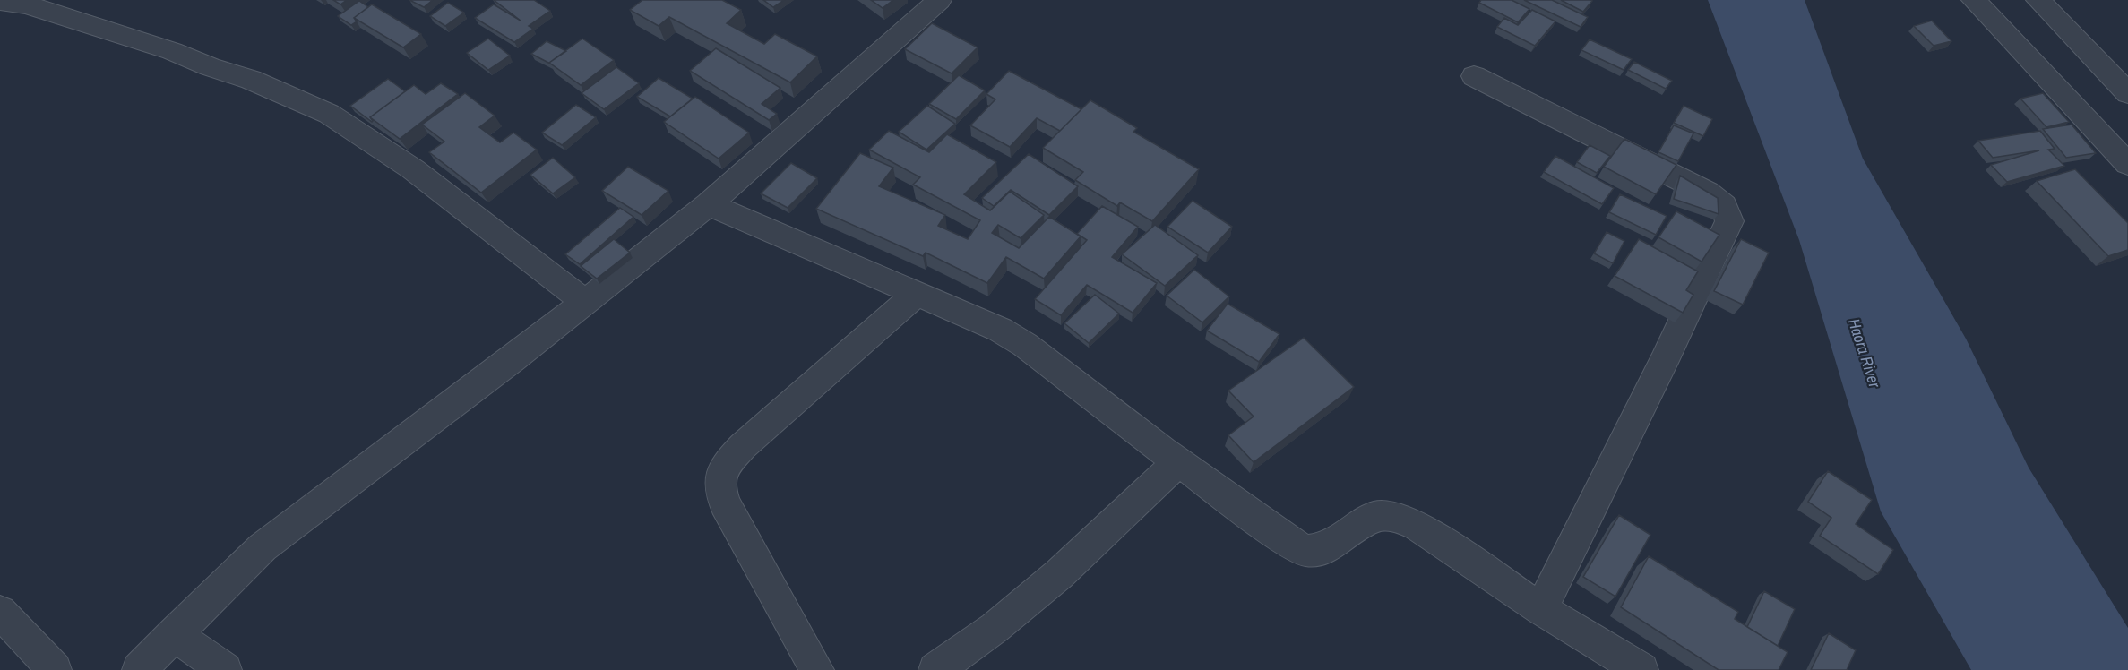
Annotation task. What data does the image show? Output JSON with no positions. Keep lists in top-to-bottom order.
{
  "water": ["Haora River"]
}
